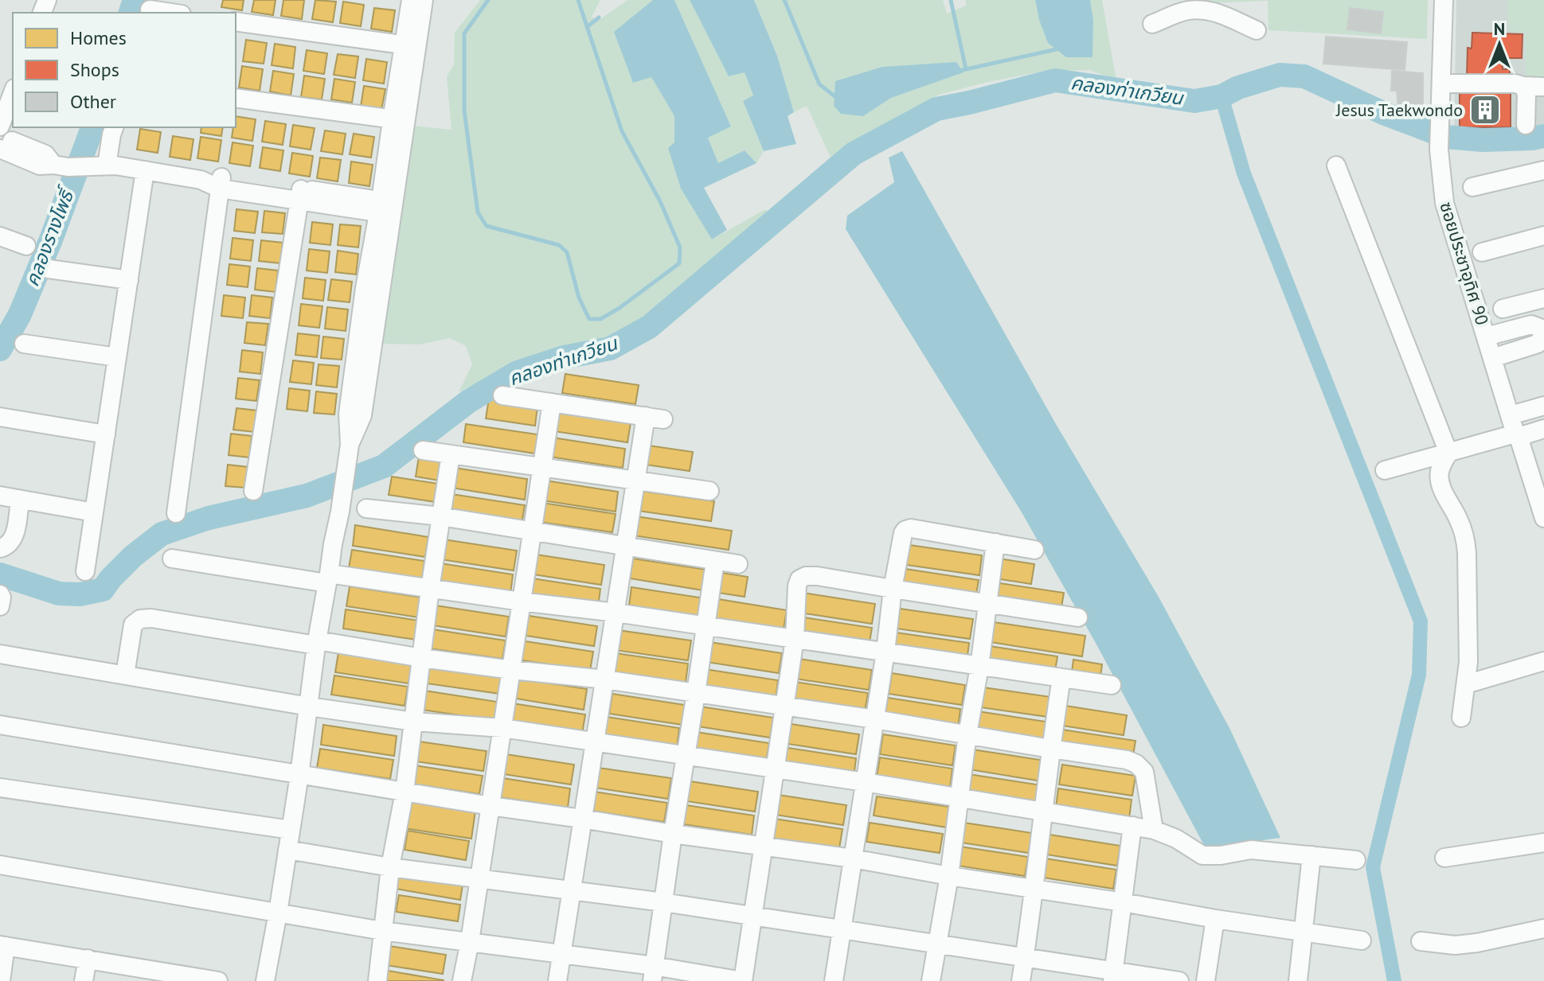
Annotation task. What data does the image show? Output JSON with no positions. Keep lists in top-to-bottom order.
{
  "streets": {
    "street": ["ซอยประชาอุทิศ 90"]
  },
  "water": ["คลองท่าเกวียน", "คลองรางโพธิ์"],
  "places": {
    "building": ["Jesus Taekwondo"]
  },
  "legend": ["Homes", "Shops", "Other"],
  "north": "top"
}
